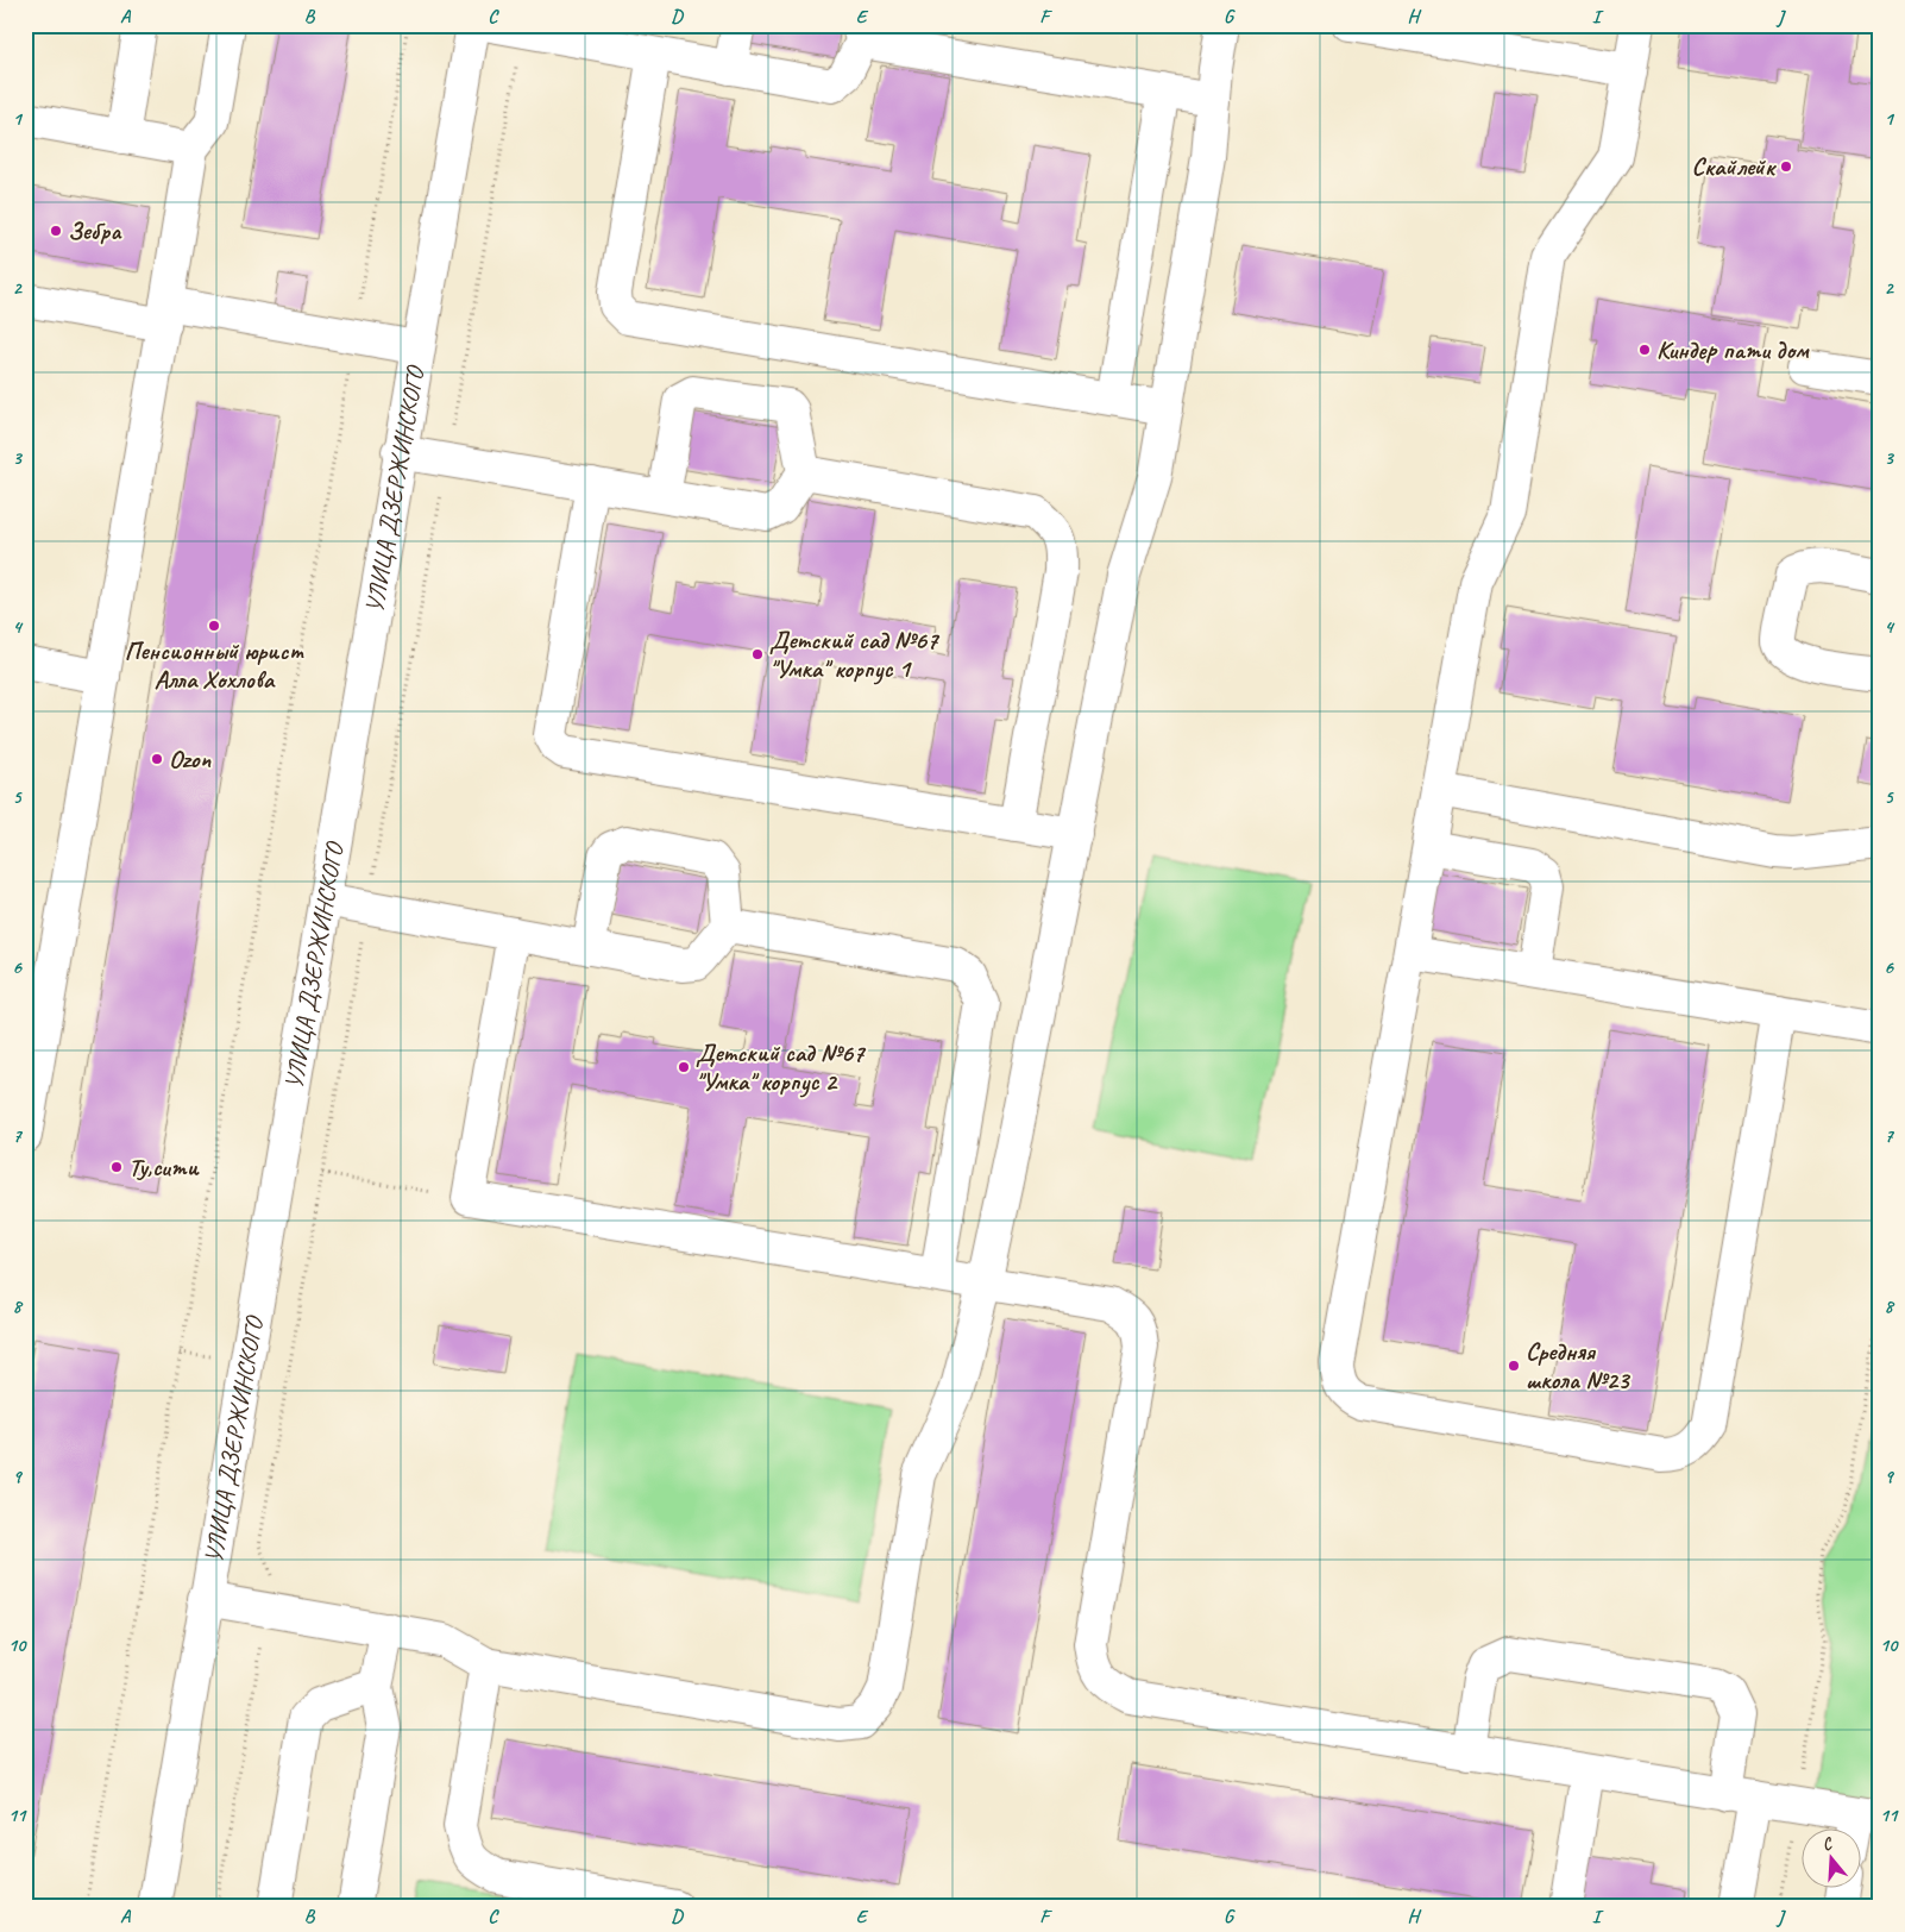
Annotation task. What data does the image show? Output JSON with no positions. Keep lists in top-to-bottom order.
{
  "streets": {
    "street": ["УЛИЦА ДЗЕРЖИНСКОГО"]
  },
  "places": [
    "Скайлейк",
    "Зебра",
    "Киндер пати дом",
    "Пенсионный юрист Алла Хохлова",
    "Детский сад №67 \"Умка\" корпус 1",
    "Ozon",
    "Детский сад №67 \"Умка\" корпус 2",
    "Ту,сити",
    "Средняя школа №23"
  ],
  "north": "top",
  "grid": {
    "columns": [
      "A",
      "B",
      "C",
      "D",
      "E",
      "F",
      "G",
      "H",
      "I",
      "J"
    ],
    "rows": [
      "1",
      "2",
      "3",
      "4",
      "5",
      "6",
      "7",
      "8",
      "9",
      "10",
      "11"
    ]
  }
}
